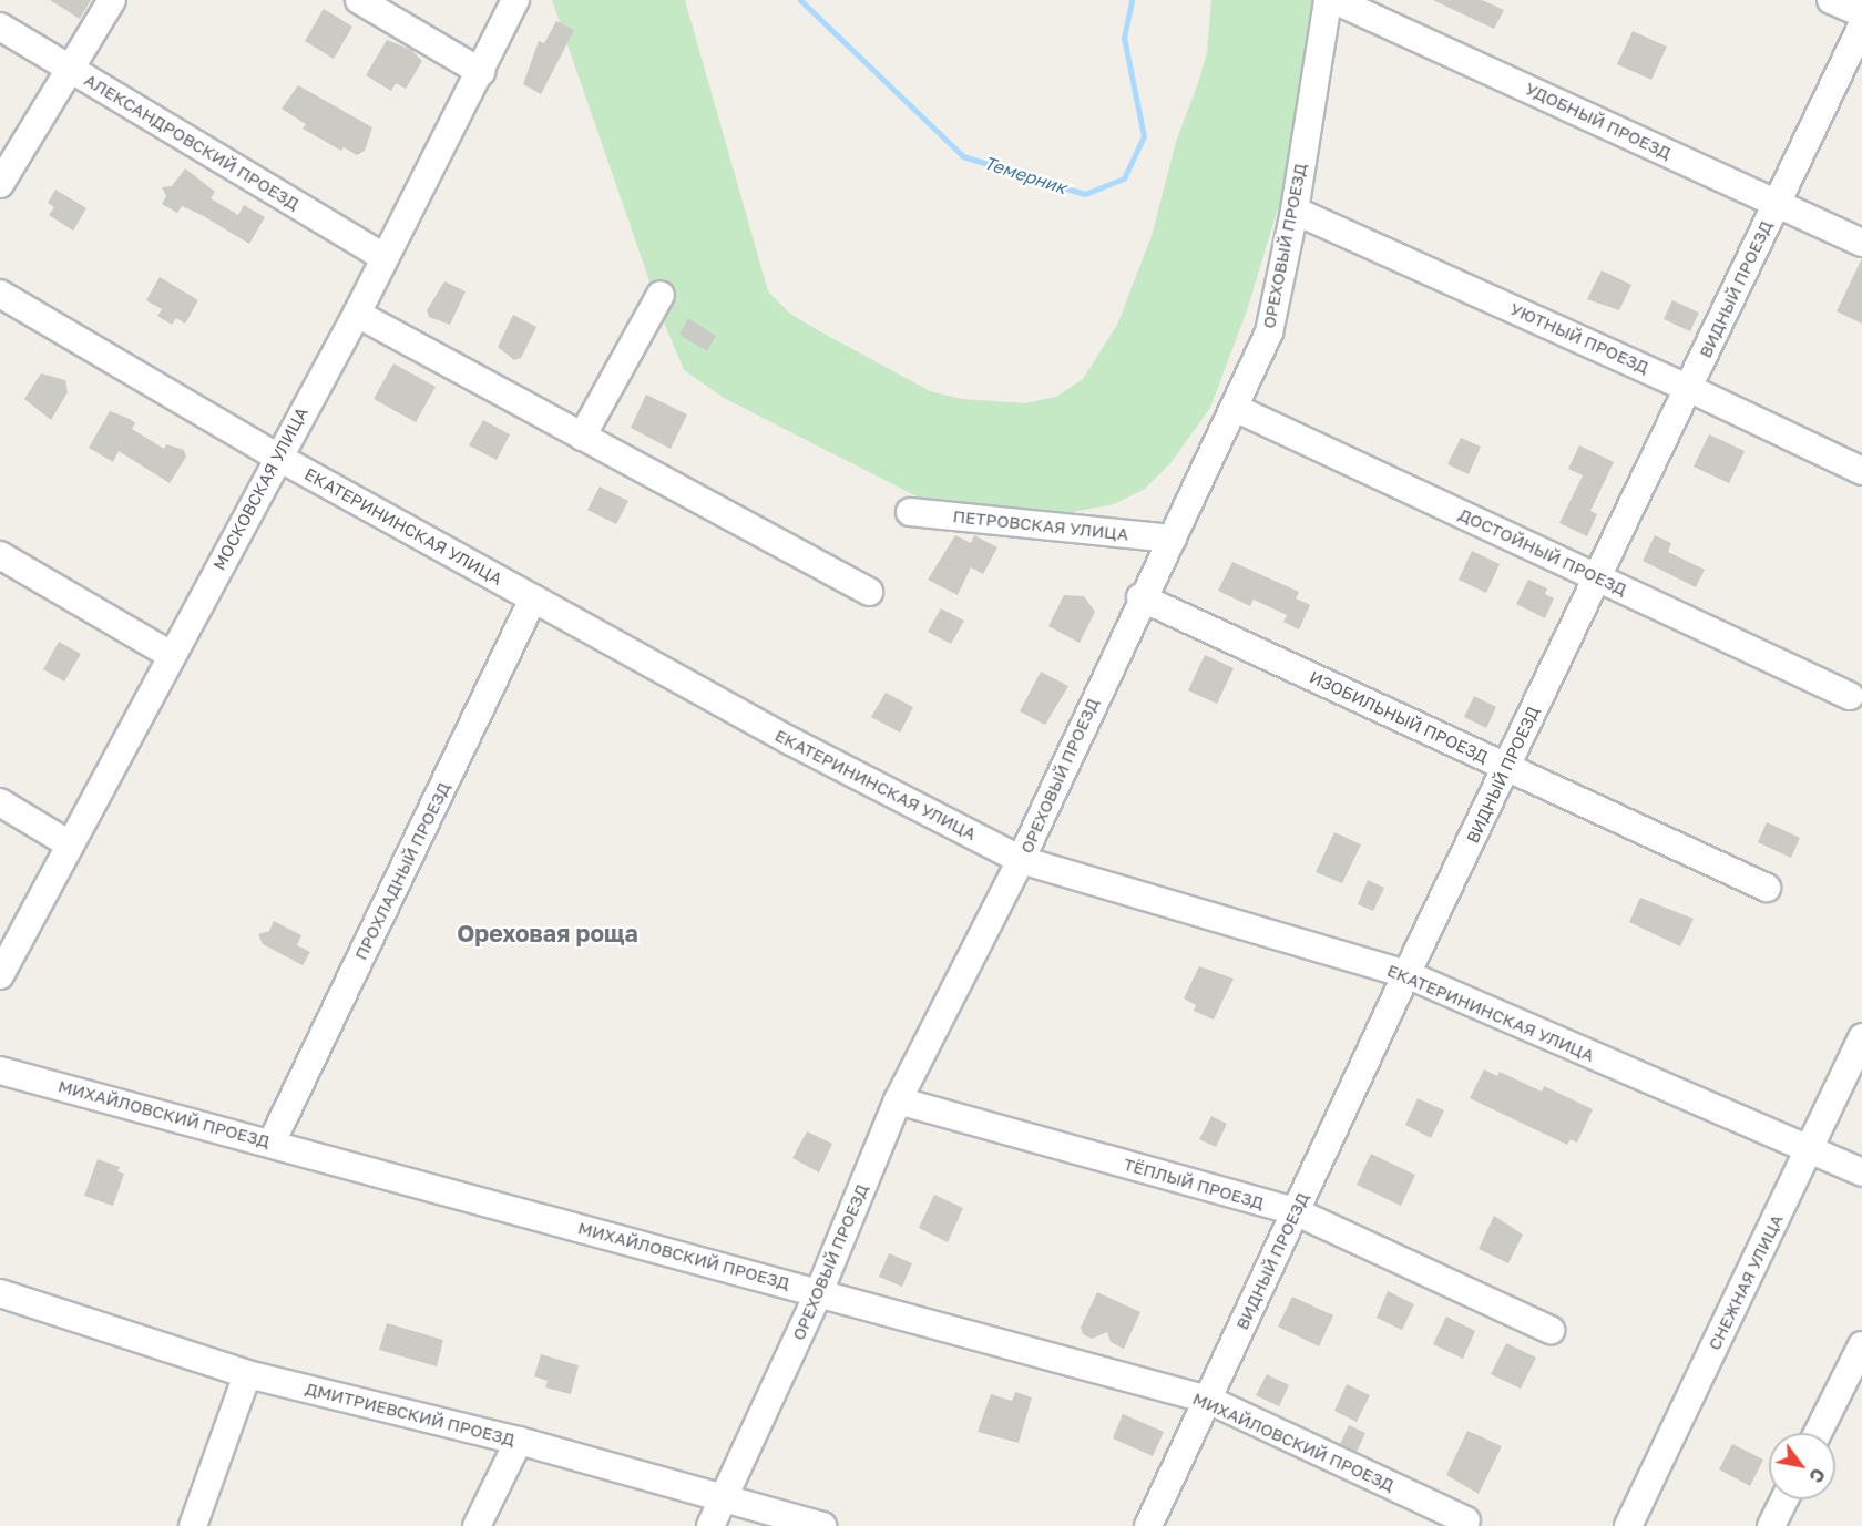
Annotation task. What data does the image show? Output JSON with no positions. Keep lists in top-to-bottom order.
{
  "streets": {
    "street": [
      "УДОБНЫЙ ПРОЕЗД",
      "АЛЕКСАНДРОВСКИЙ ПРОЕЗД",
      "ОРЕХОВЫЙ ПРОЕЗД",
      "ВИДНЫЙ ПРОЕЗД",
      "УЮТНЫЙ ПРОЕЗД",
      "МОСКОВСКАЯ УЛИЦА",
      "ПЕТРОВСКАЯ УЛИЦА",
      "ЕКАТЕРИНИНСКАЯ УЛИЦА",
      "ДОСТОЙНЫЙ ПРОЕЗД",
      "ИЗОБИЛЬНЫЙ ПРОЕЗД",
      "ПРОХЛАДНЫЙ ПРОЕЗД",
      "МИХАЙЛОВСКИЙ ПРОЕЗД",
      "ТЁПЛЫЙ ПРОЕЗД",
      "СНЕЖНАЯ УЛИЦА",
      "ДМИТРИЕВСКИЙ ПРОЕЗД"
    ]
  },
  "crossings": [
    ["УДОБНЫЙ ПРОЕЗД", "ВИДНЫЙ ПРОЕЗД"],
    ["АЛЕКСАНДРОВСКИЙ ПРОЕЗД", "МОСКОВСКАЯ УЛИЦА"],
    ["ОРЕХОВЫЙ ПРОЕЗД", "УЮТНЫЙ ПРОЕЗД"],
    ["ОРЕХОВЫЙ ПРОЕЗД", "ПЕТРОВСКАЯ УЛИЦА"],
    ["ОРЕХОВЫЙ ПРОЕЗД", "ЕКАТЕРИНИНСКАЯ УЛИЦА"],
    ["ОРЕХОВЫЙ ПРОЕЗД", "ДОСТОЙНЫЙ ПРОЕЗД"],
    ["ОРЕХОВЫЙ ПРОЕЗД", "ИЗОБИЛЬНЫЙ ПРОЕЗД"],
    ["ОРЕХОВЫЙ ПРОЕЗД", "МИХАЙЛОВСКИЙ ПРОЕЗД"],
    ["ОРЕХОВЫЙ ПРОЕЗД", "ТЁПЛЫЙ ПРОЕЗД"],
    ["ОРЕХОВЫЙ ПРОЕЗД", "ДМИТРИЕВСКИЙ ПРОЕЗД"],
    ["ВИДНЫЙ ПРОЕЗД", "УЮТНЫЙ ПРОЕЗД"],
    ["ВИДНЫЙ ПРОЕЗД", "ЕКАТЕРИНИНСКАЯ УЛИЦА"],
    ["ВИДНЫЙ ПРОЕЗД", "ДОСТОЙНЫЙ ПРОЕЗД"],
    ["ВИДНЫЙ ПРОЕЗД", "ИЗОБИЛЬНЫЙ ПРОЕЗД"],
    ["ВИДНЫЙ ПРОЕЗД", "МИХАЙЛОВСКИЙ ПРОЕЗД"],
    ["ВИДНЫЙ ПРОЕЗД", "ТЁПЛЫЙ ПРОЕЗД"],
    ["МОСКОВСКАЯ УЛИЦА", "ЕКАТЕРИНИНСКАЯ УЛИЦА"],
    ["ЕКАТЕРИНИНСКАЯ УЛИЦА", "ПРОХЛАДНЫЙ ПРОЕЗД"],
    ["ЕКАТЕРИНИНСКАЯ УЛИЦА", "СНЕЖНАЯ УЛИЦА"],
    ["ПРОХЛАДНЫЙ ПРОЕЗД", "МИХАЙЛОВСКИЙ ПРОЕЗД"]
  ],
  "districts": ["Ореховая роща"],
  "water": ["Темерник"],
  "north": "bottom right"
}
